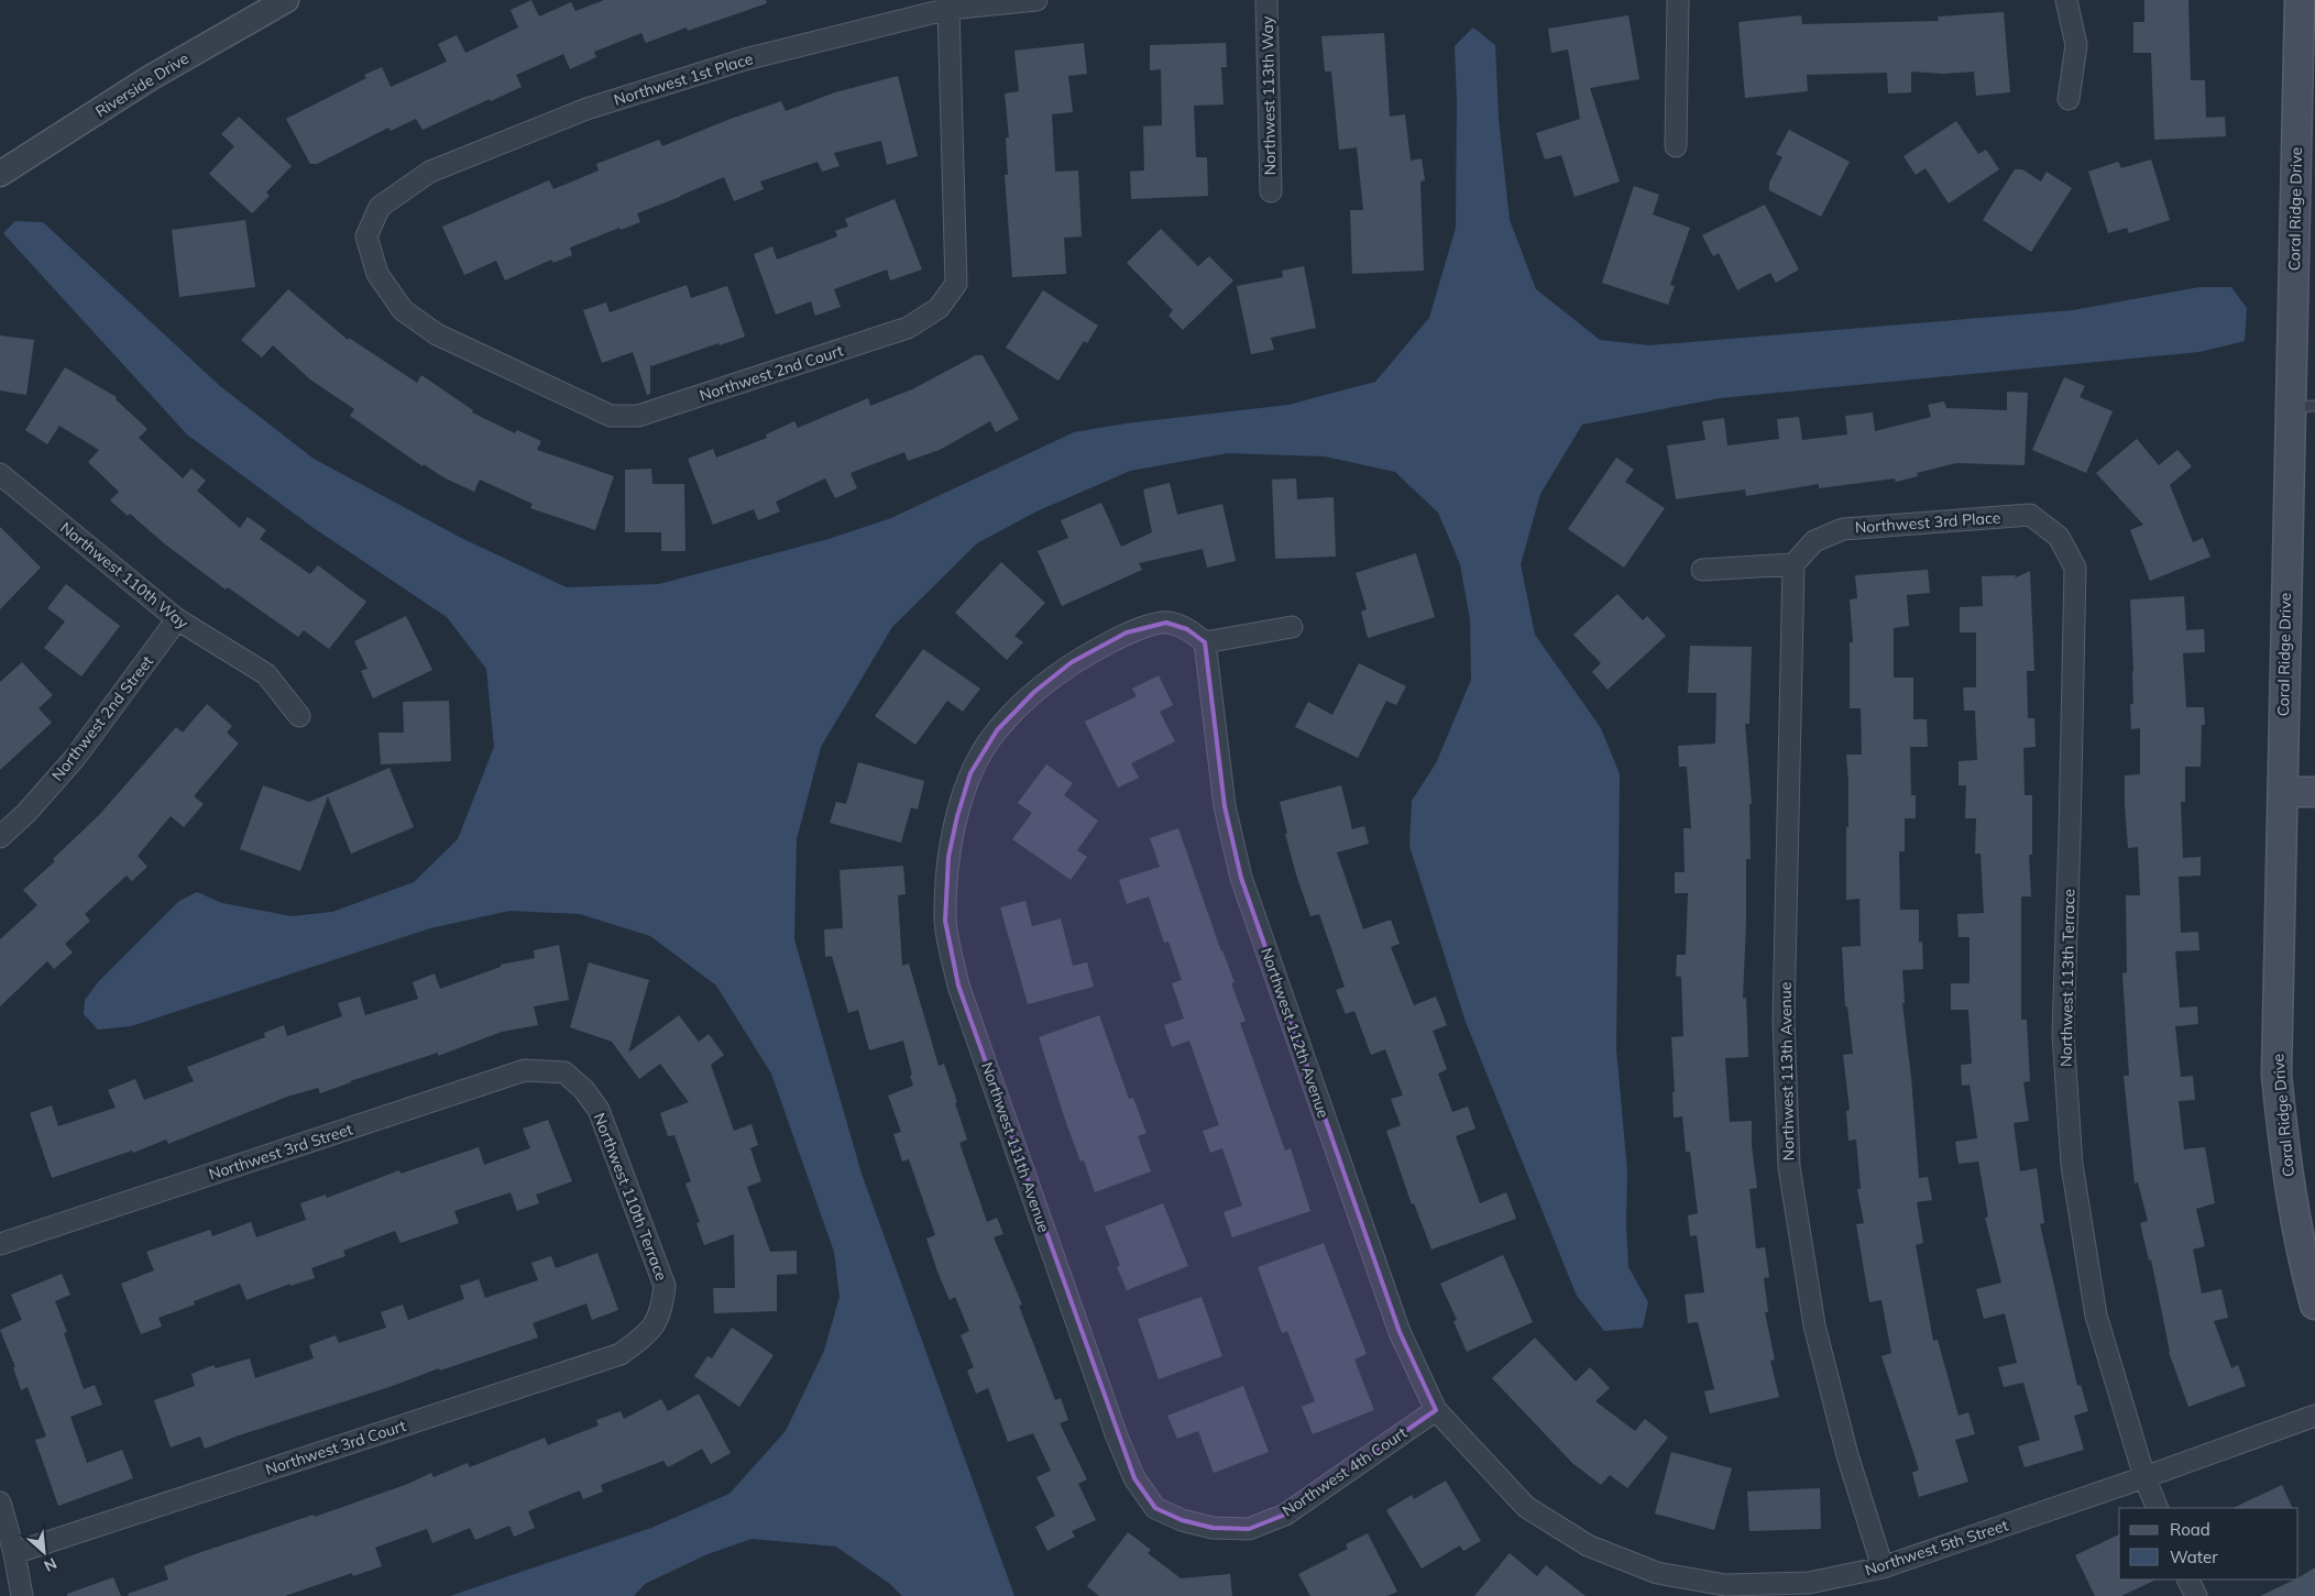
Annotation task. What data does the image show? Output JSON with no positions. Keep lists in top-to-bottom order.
{
  "streets": {
    "main road": ["Coral Ridge Drive"],
    "street": [
      "Northwest 1st Place",
      "Riverside Drive",
      "Northwest 113th Way",
      "Northwest 2nd Court",
      "Northwest 3rd Place",
      "Northwest 110th Way",
      "Northwest 2nd Street",
      "Northwest 113th Terrace",
      "Northwest 112th Avenue",
      "Northwest 113th Avenue",
      "Northwest 111th Avenue",
      "Northwest 3rd Street",
      "Northwest 110th Terrace",
      "Northwest 3rd Court",
      "Northwest 4th Court",
      "Northwest 5th Street"
    ]
  },
  "crossings": [
    ["Northwest 1st Place", "Northwest 2nd Court"],
    ["Northwest 3rd Place", "Northwest 113th Terrace"],
    ["Northwest 3rd Place", "Northwest 113th Avenue"],
    ["Northwest 110th Way", "Northwest 2nd Street"],
    ["Northwest 113th Terrace", "Northwest 5th Street"],
    ["Northwest 112th Avenue", "Northwest 111th Avenue"],
    ["Northwest 112th Avenue", "Northwest 4th Court"],
    ["Northwest 112th Avenue", "Northwest 5th Street"],
    ["Northwest 113th Avenue", "Northwest 5th Street"],
    ["Northwest 111th Avenue", "Northwest 4th Court"],
    ["Northwest 3rd Street", "Northwest 110th Terrace"],
    ["Northwest 110th Terrace", "Northwest 3rd Court"],
    ["Northwest 4th Court", "Northwest 5th Street"]
  ],
  "legend": ["Road", "Water"],
  "north": "bottom right"
}
